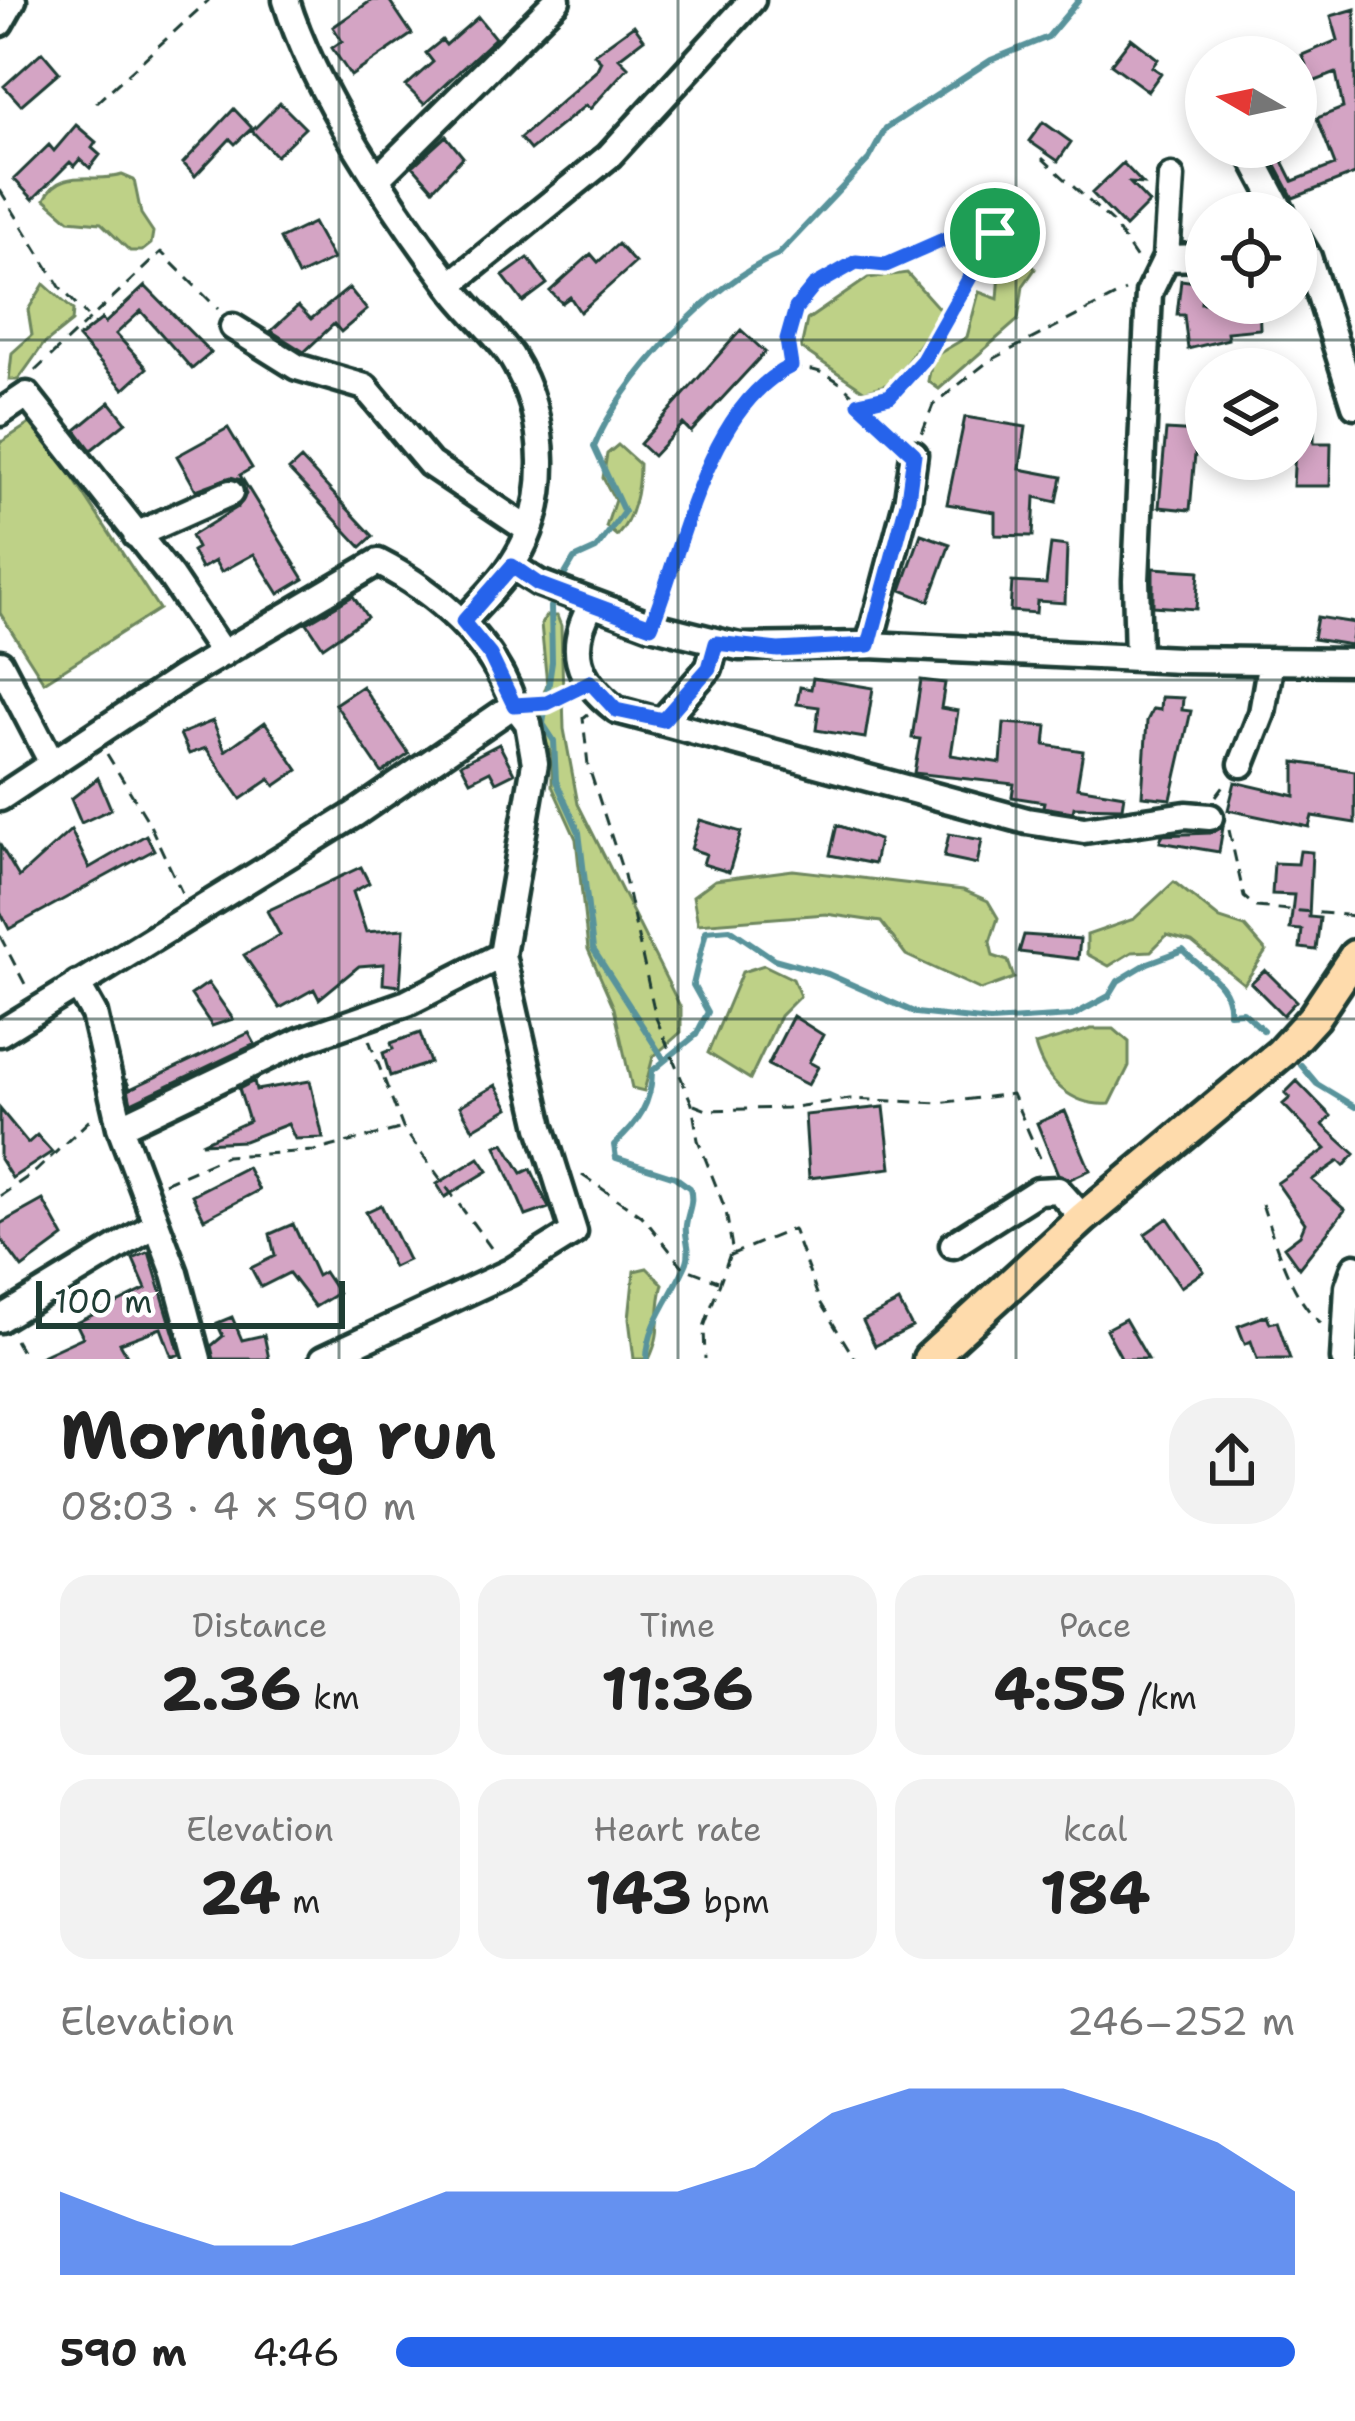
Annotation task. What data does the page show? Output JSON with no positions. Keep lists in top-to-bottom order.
{
  "scale_bar": "100 m",
  "north": "left",
  "page": {
    "scale": "100 m",
    "heading": ["Morning run", "08:03 · 4 × 590 m"],
    "stats": [
      ["Distance", "2.36 km"],
      ["Time", "11:36"],
      ["Pace", "4:55 /km"],
      ["Elevation", "24 m"],
      ["Heart rate", "143 bpm"],
      ["kcal", "184"]
    ],
    "chart": ["Elevation", "246–252 m"],
    "list": [
      {
        "name": "590 m",
        "note": "4:46"
      }
    ]
  }
}
